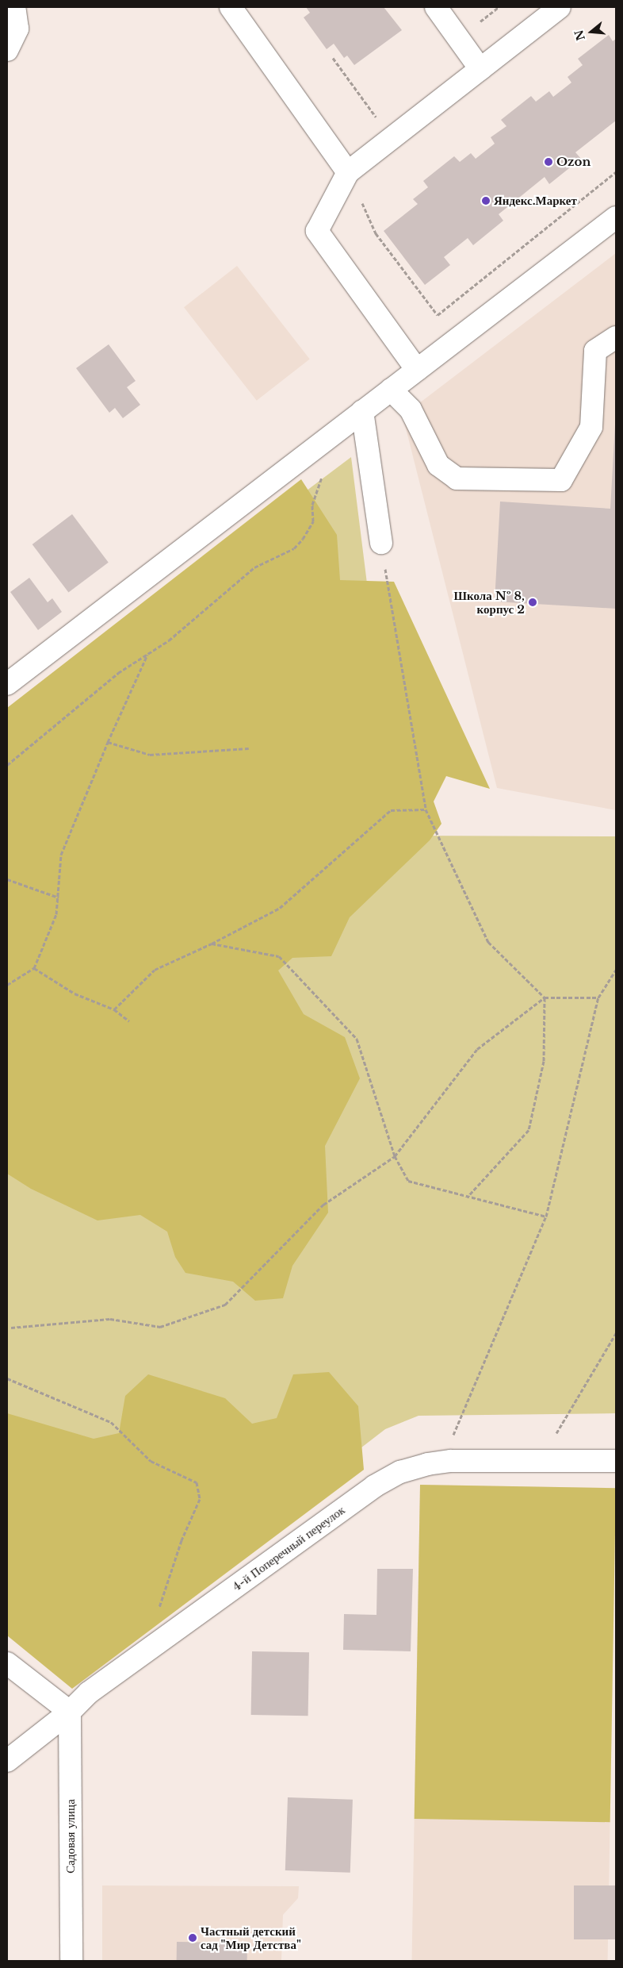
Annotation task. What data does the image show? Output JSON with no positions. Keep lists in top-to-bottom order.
{
  "streets": {
    "street": ["4-й Поперечный переулок", "Садовая улица"]
  },
  "crossings": [
    ["4-й Поперечный переулок", "Садовая улица"]
  ],
  "places": [
    "Ozon",
    "Яндекс.Маркет",
    "Школа № 8, корпус 2",
    "Частный детский сад \"Мир Детства\""
  ],
  "north": "left"
}
